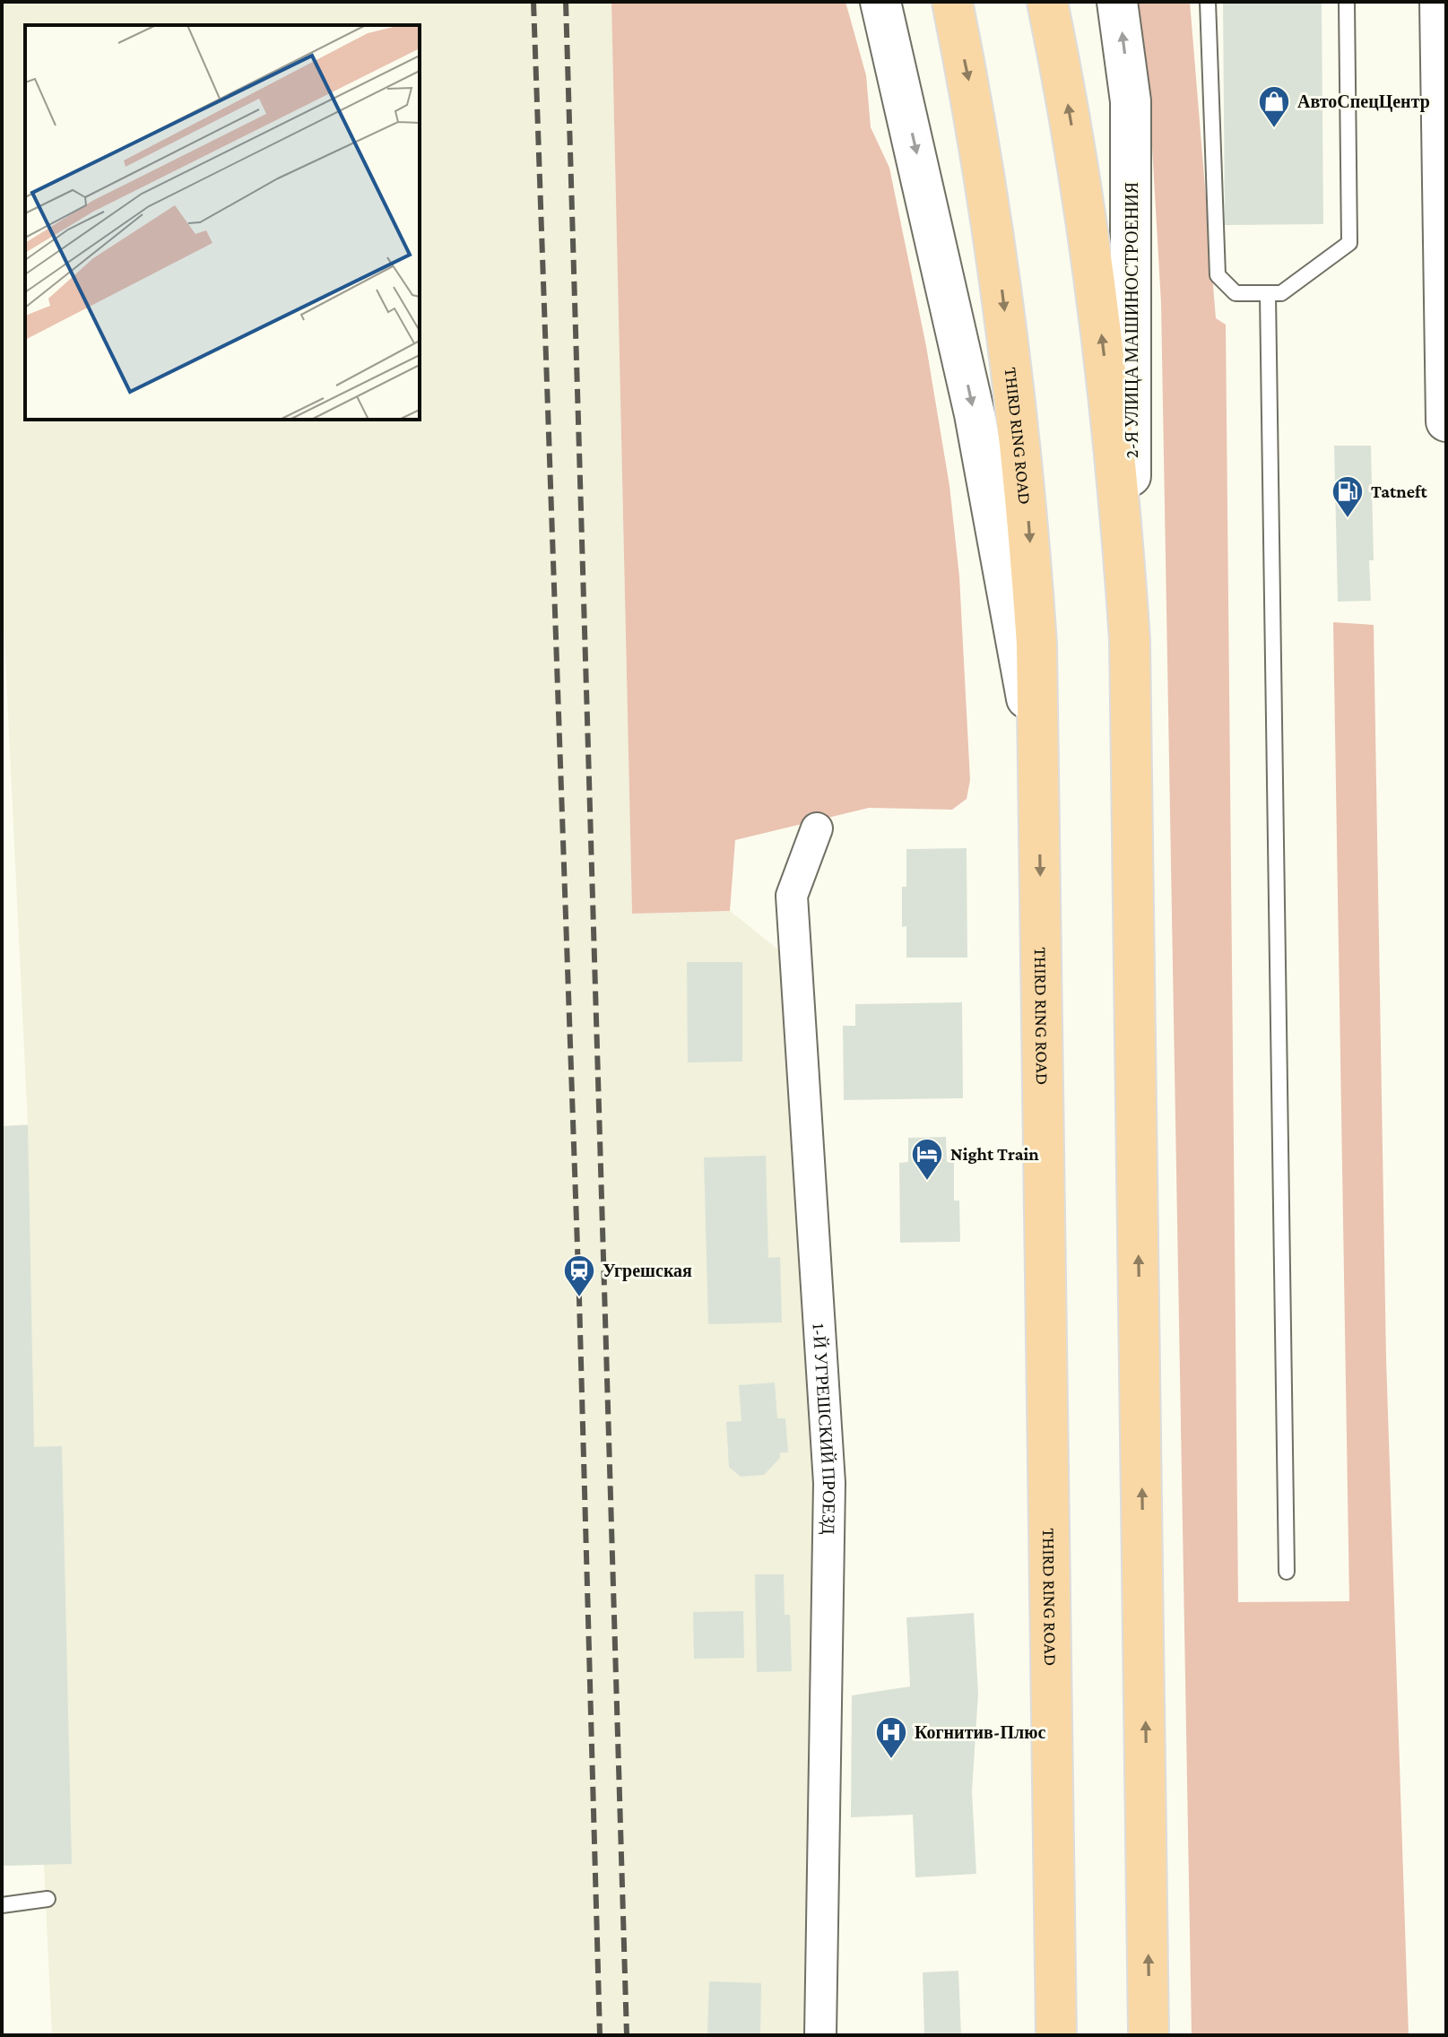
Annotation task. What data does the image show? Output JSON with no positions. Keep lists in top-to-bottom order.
{
  "streets": {
    "main road": ["2-Я УЛИЦА МАШИНОСТРОЕНИЯ", "THIRD RING ROAD"],
    "street": ["1-Й УГРЕШСКИЙ ПРОЕЗД"]
  },
  "places": {
    "shop": ["АвтоСпецЦентр"],
    "fuel station": ["Tatneft"],
    "hotel": ["Night Train"],
    "station": ["Угрешская"],
    "hospital": ["Когнитив-Плюс"]
  }
}
